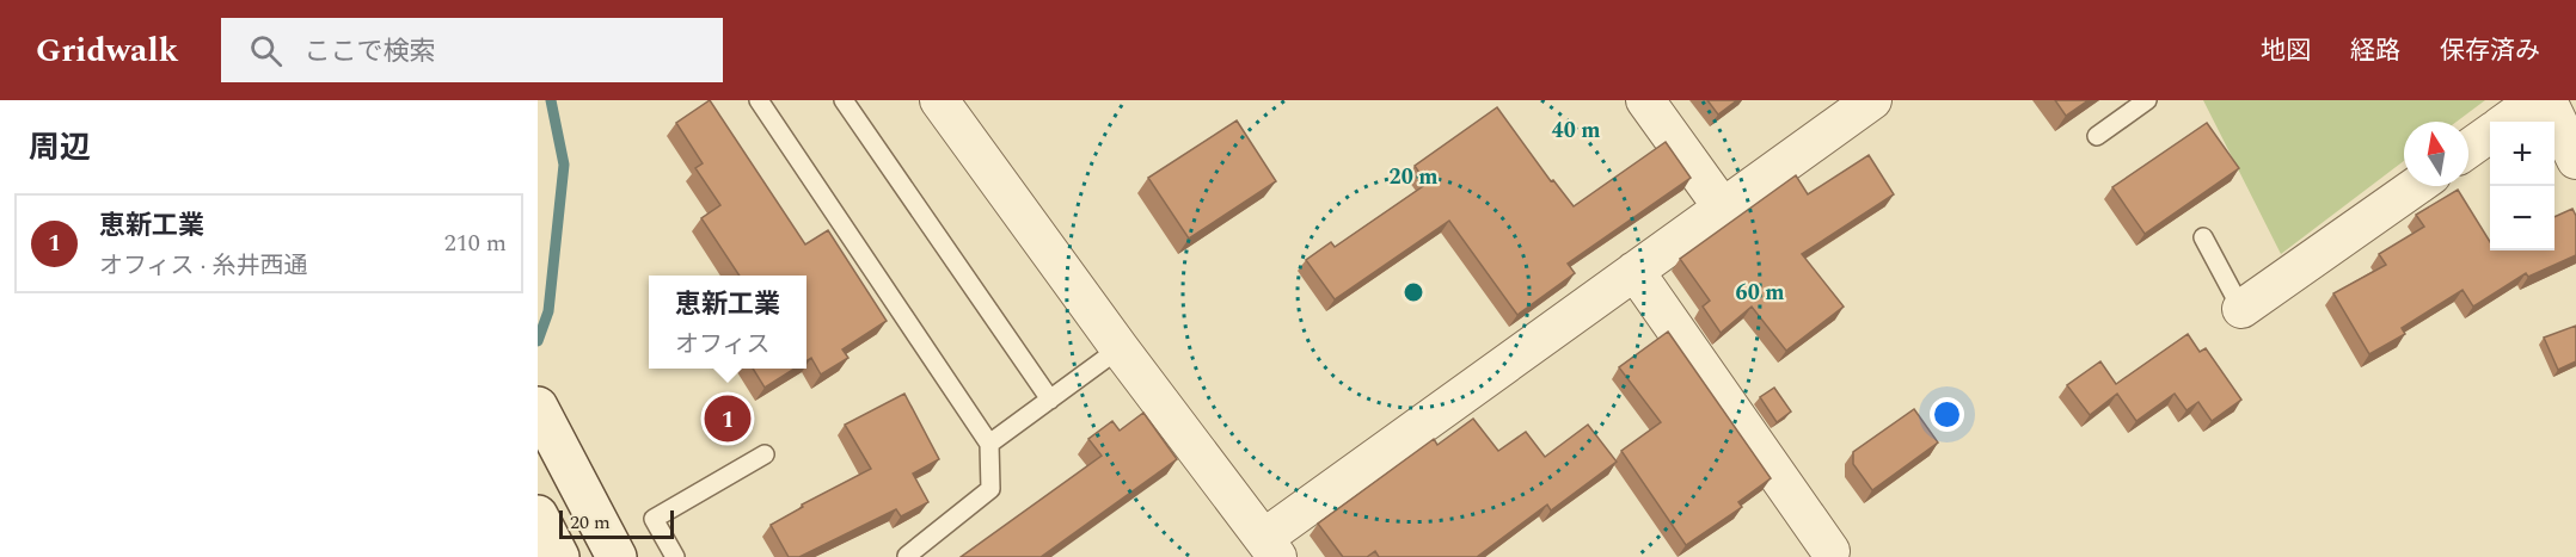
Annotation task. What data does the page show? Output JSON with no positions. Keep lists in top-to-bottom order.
{
  "scale_bar": "20 m",
  "north": "top",
  "page": {
    "header": "Gridwalk",
    "search": "ここで検索",
    "nav": ["地図", "経路", "保存済み"],
    "heading": "周辺",
    "map_buttons": ["+", "−"],
    "list": [
      {
        "mark": "1",
        "name": "恵新工業",
        "note": "オフィス · 糸井西通",
        "value": "210 m"
      }
    ],
    "popup": ["恵新工業", "オフィス"],
    "pins": "1",
    "scale": "20 m"
  },
  "rings": ["40 m", "20 m", "60 m"]
}
